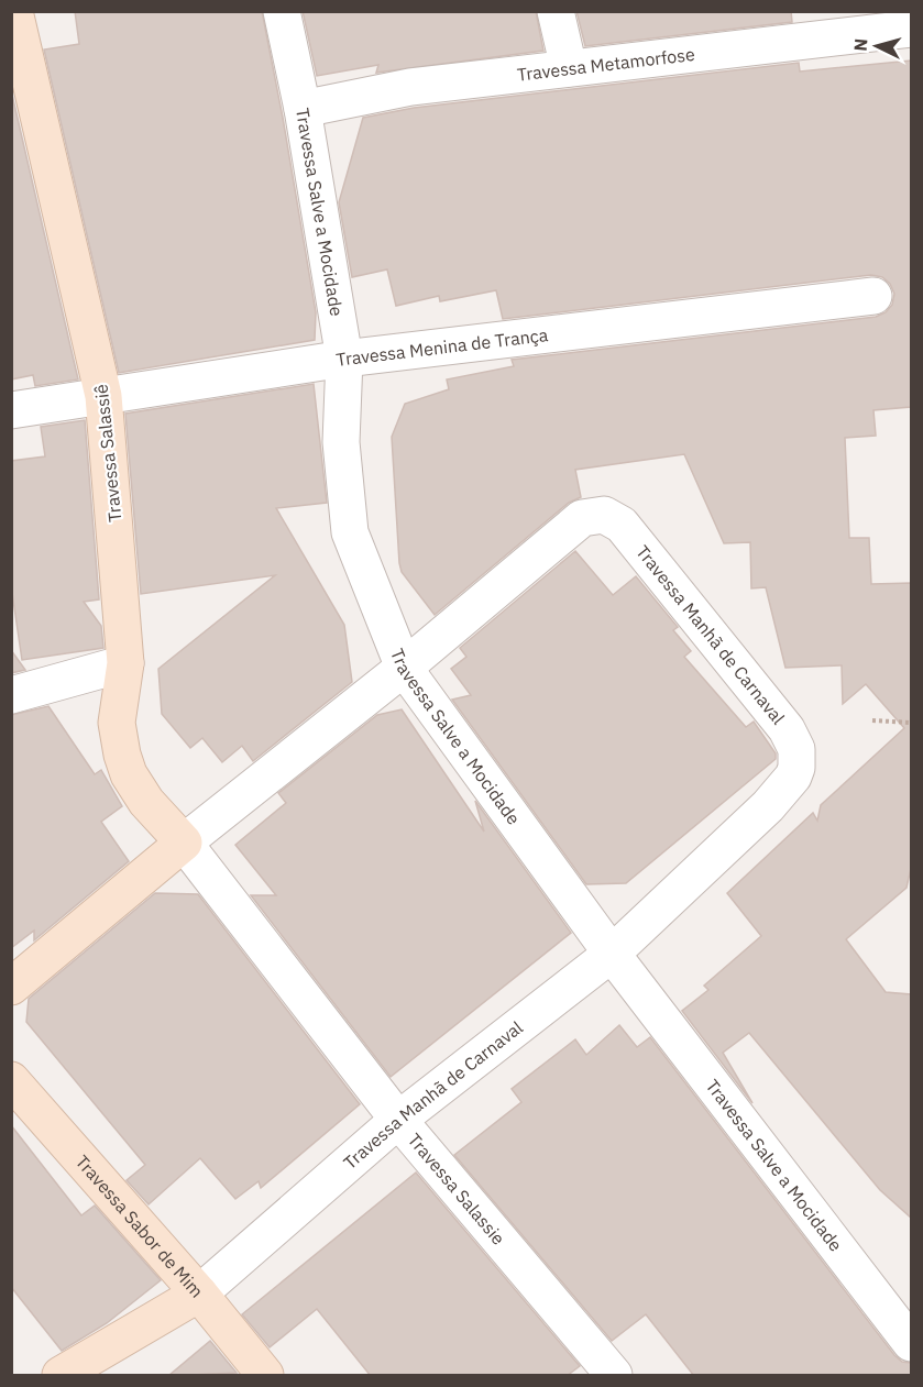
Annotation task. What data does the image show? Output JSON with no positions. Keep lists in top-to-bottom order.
{
  "streets": {
    "street": [
      "Travessa Metamorfose",
      "Travessa Salve a Mocidade",
      "Travessa Menina de Trança",
      "Travessa Salassiê",
      "Travessa Manhã de Carnaval",
      "Travessa Salassie",
      "Travessa Sabor de Mim"
    ]
  },
  "crossings": [
    ["Travessa Metamorfose", "Travessa Salve a Mocidade"],
    ["Travessa Salve a Mocidade", "Travessa Menina de Trança"],
    ["Travessa Salve a Mocidade", "Travessa Manhã de Carnaval"],
    ["Travessa Menina de Trança", "Travessa Salassiê"],
    ["Travessa Salassiê", "Travessa Manhã de Carnaval"],
    ["Travessa Salassiê", "Travessa Salassie"],
    ["Travessa Manhã de Carnaval", "Travessa Salassie"],
    ["Travessa Manhã de Carnaval", "Travessa Sabor de Mim"]
  ],
  "north": "left"
}
